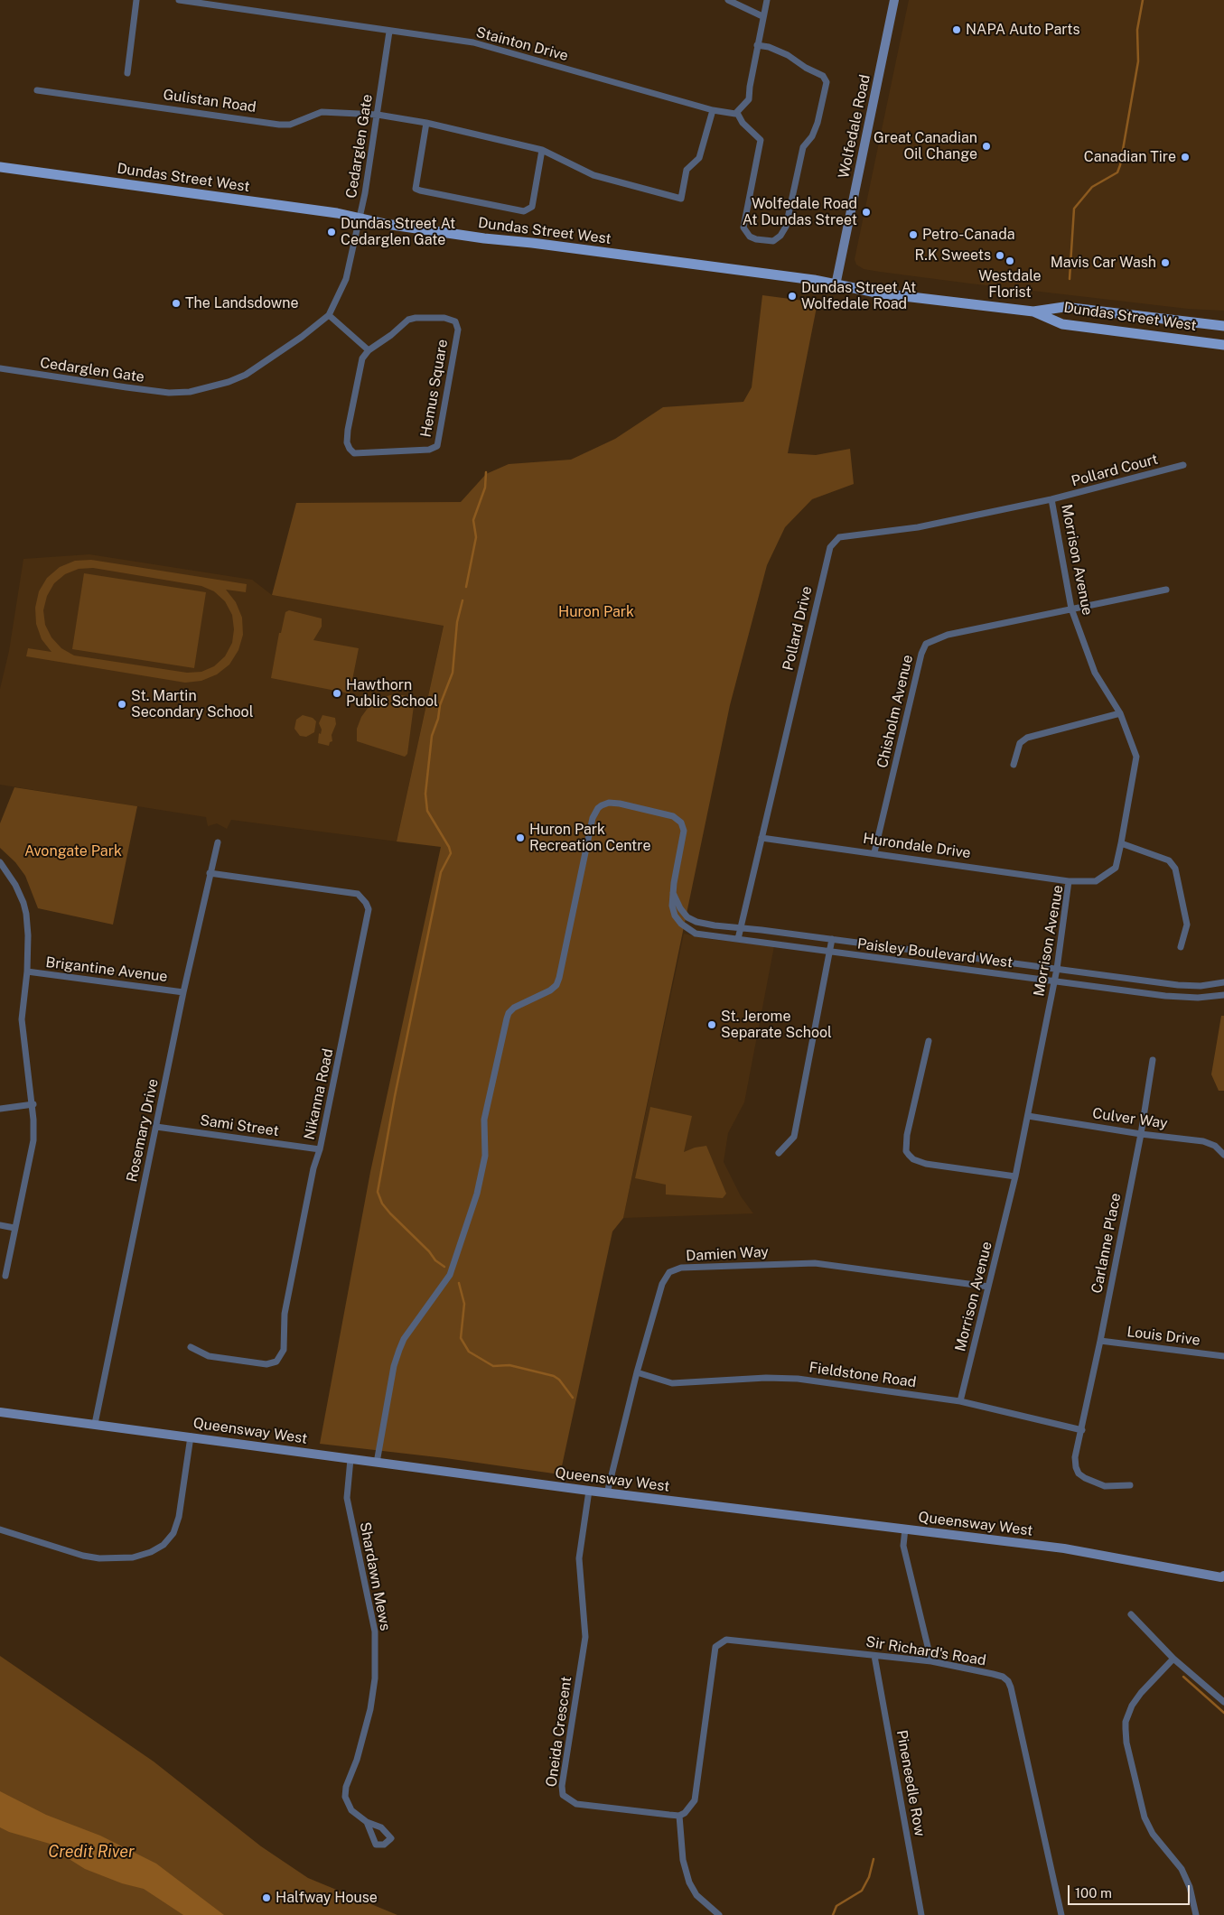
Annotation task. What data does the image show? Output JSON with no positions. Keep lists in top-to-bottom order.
{
  "streets": {
    "main road": ["Dundas Street West"],
    "street": [
      "Stainton Drive",
      "Gulistan Road",
      "Wolfedale Road",
      "Cedarglen Gate",
      "Hemus Square",
      "Pollard Court",
      "Morrison Avenue",
      "Pollard Drive",
      "Chisholm Avenue",
      "Hurondale Drive",
      "Paisley Boulevard West",
      "Brigantine Avenue",
      "Nikanna Road",
      "Culver Way",
      "Sami Street",
      "Rosemary Drive",
      "Carlanne Place",
      "Damien Way",
      "Louis Drive",
      "Fieldstone Road",
      "Queensway West",
      "Shardawn Mews",
      "Sir Richard's Road",
      "Oneida Crescent",
      "Pineneedle Row"
    ]
  },
  "crossings": [
    ["Stainton Drive", "Gulistan Road"],
    ["Stainton Drive", "Cedarglen Gate"],
    ["Gulistan Road", "Cedarglen Gate"],
    ["Wolfedale Road", "Dundas Street West"],
    ["Cedarglen Gate", "Dundas Street West"],
    ["Pollard Court", "Morrison Avenue"],
    ["Pollard Court", "Pollard Drive"],
    ["Morrison Avenue", "Pollard Drive"],
    ["Morrison Avenue", "Chisholm Avenue"],
    ["Morrison Avenue", "Hurondale Drive"],
    ["Morrison Avenue", "Paisley Boulevard West"],
    ["Morrison Avenue", "Culver Way"],
    ["Morrison Avenue", "Damien Way"],
    ["Morrison Avenue", "Fieldstone Road"],
    ["Pollard Drive", "Hurondale Drive"],
    ["Pollard Drive", "Paisley Boulevard West"],
    ["Chisholm Avenue", "Hurondale Drive"],
    ["Paisley Boulevard West", "Queensway West"],
    ["Brigantine Avenue", "Rosemary Drive"],
    ["Nikanna Road", "Sami Street"],
    ["Nikanna Road", "Rosemary Drive"],
    ["Culver Way", "Carlanne Place"],
    ["Sami Street", "Rosemary Drive"],
    ["Rosemary Drive", "Queensway West"],
    ["Carlanne Place", "Louis Drive"],
    ["Carlanne Place", "Fieldstone Road"],
    ["Damien Way", "Fieldstone Road"],
    ["Damien Way", "Queensway West"],
    ["Queensway West", "Shardawn Mews"],
    ["Queensway West", "Oneida Crescent"],
    ["Sir Richard's Road", "Oneida Crescent"],
    ["Sir Richard's Road", "Pineneedle Row"]
  ],
  "water": ["Credit River"],
  "parks": ["Huron Park", "Avongate Park"],
  "places": [
    "NAPA Auto Parts",
    "Great Canadian Oil Change",
    "Canadian Tire",
    "Wolfedale Road At Dundas Street",
    "Dundas Street At Cedarglen Gate",
    "Petro-Canada",
    "R.K Sweets",
    "Westdale Florist",
    "Mavis Car Wash",
    "Dundas Street At Wolfedale Road",
    "The Landsdowne",
    "Hawthorn Public School",
    "St. Martin Secondary School",
    "Huron Park Recreation Centre",
    "St. Jerome Separate School",
    "Halfway House"
  ],
  "scale_bar": "100 m"
}
